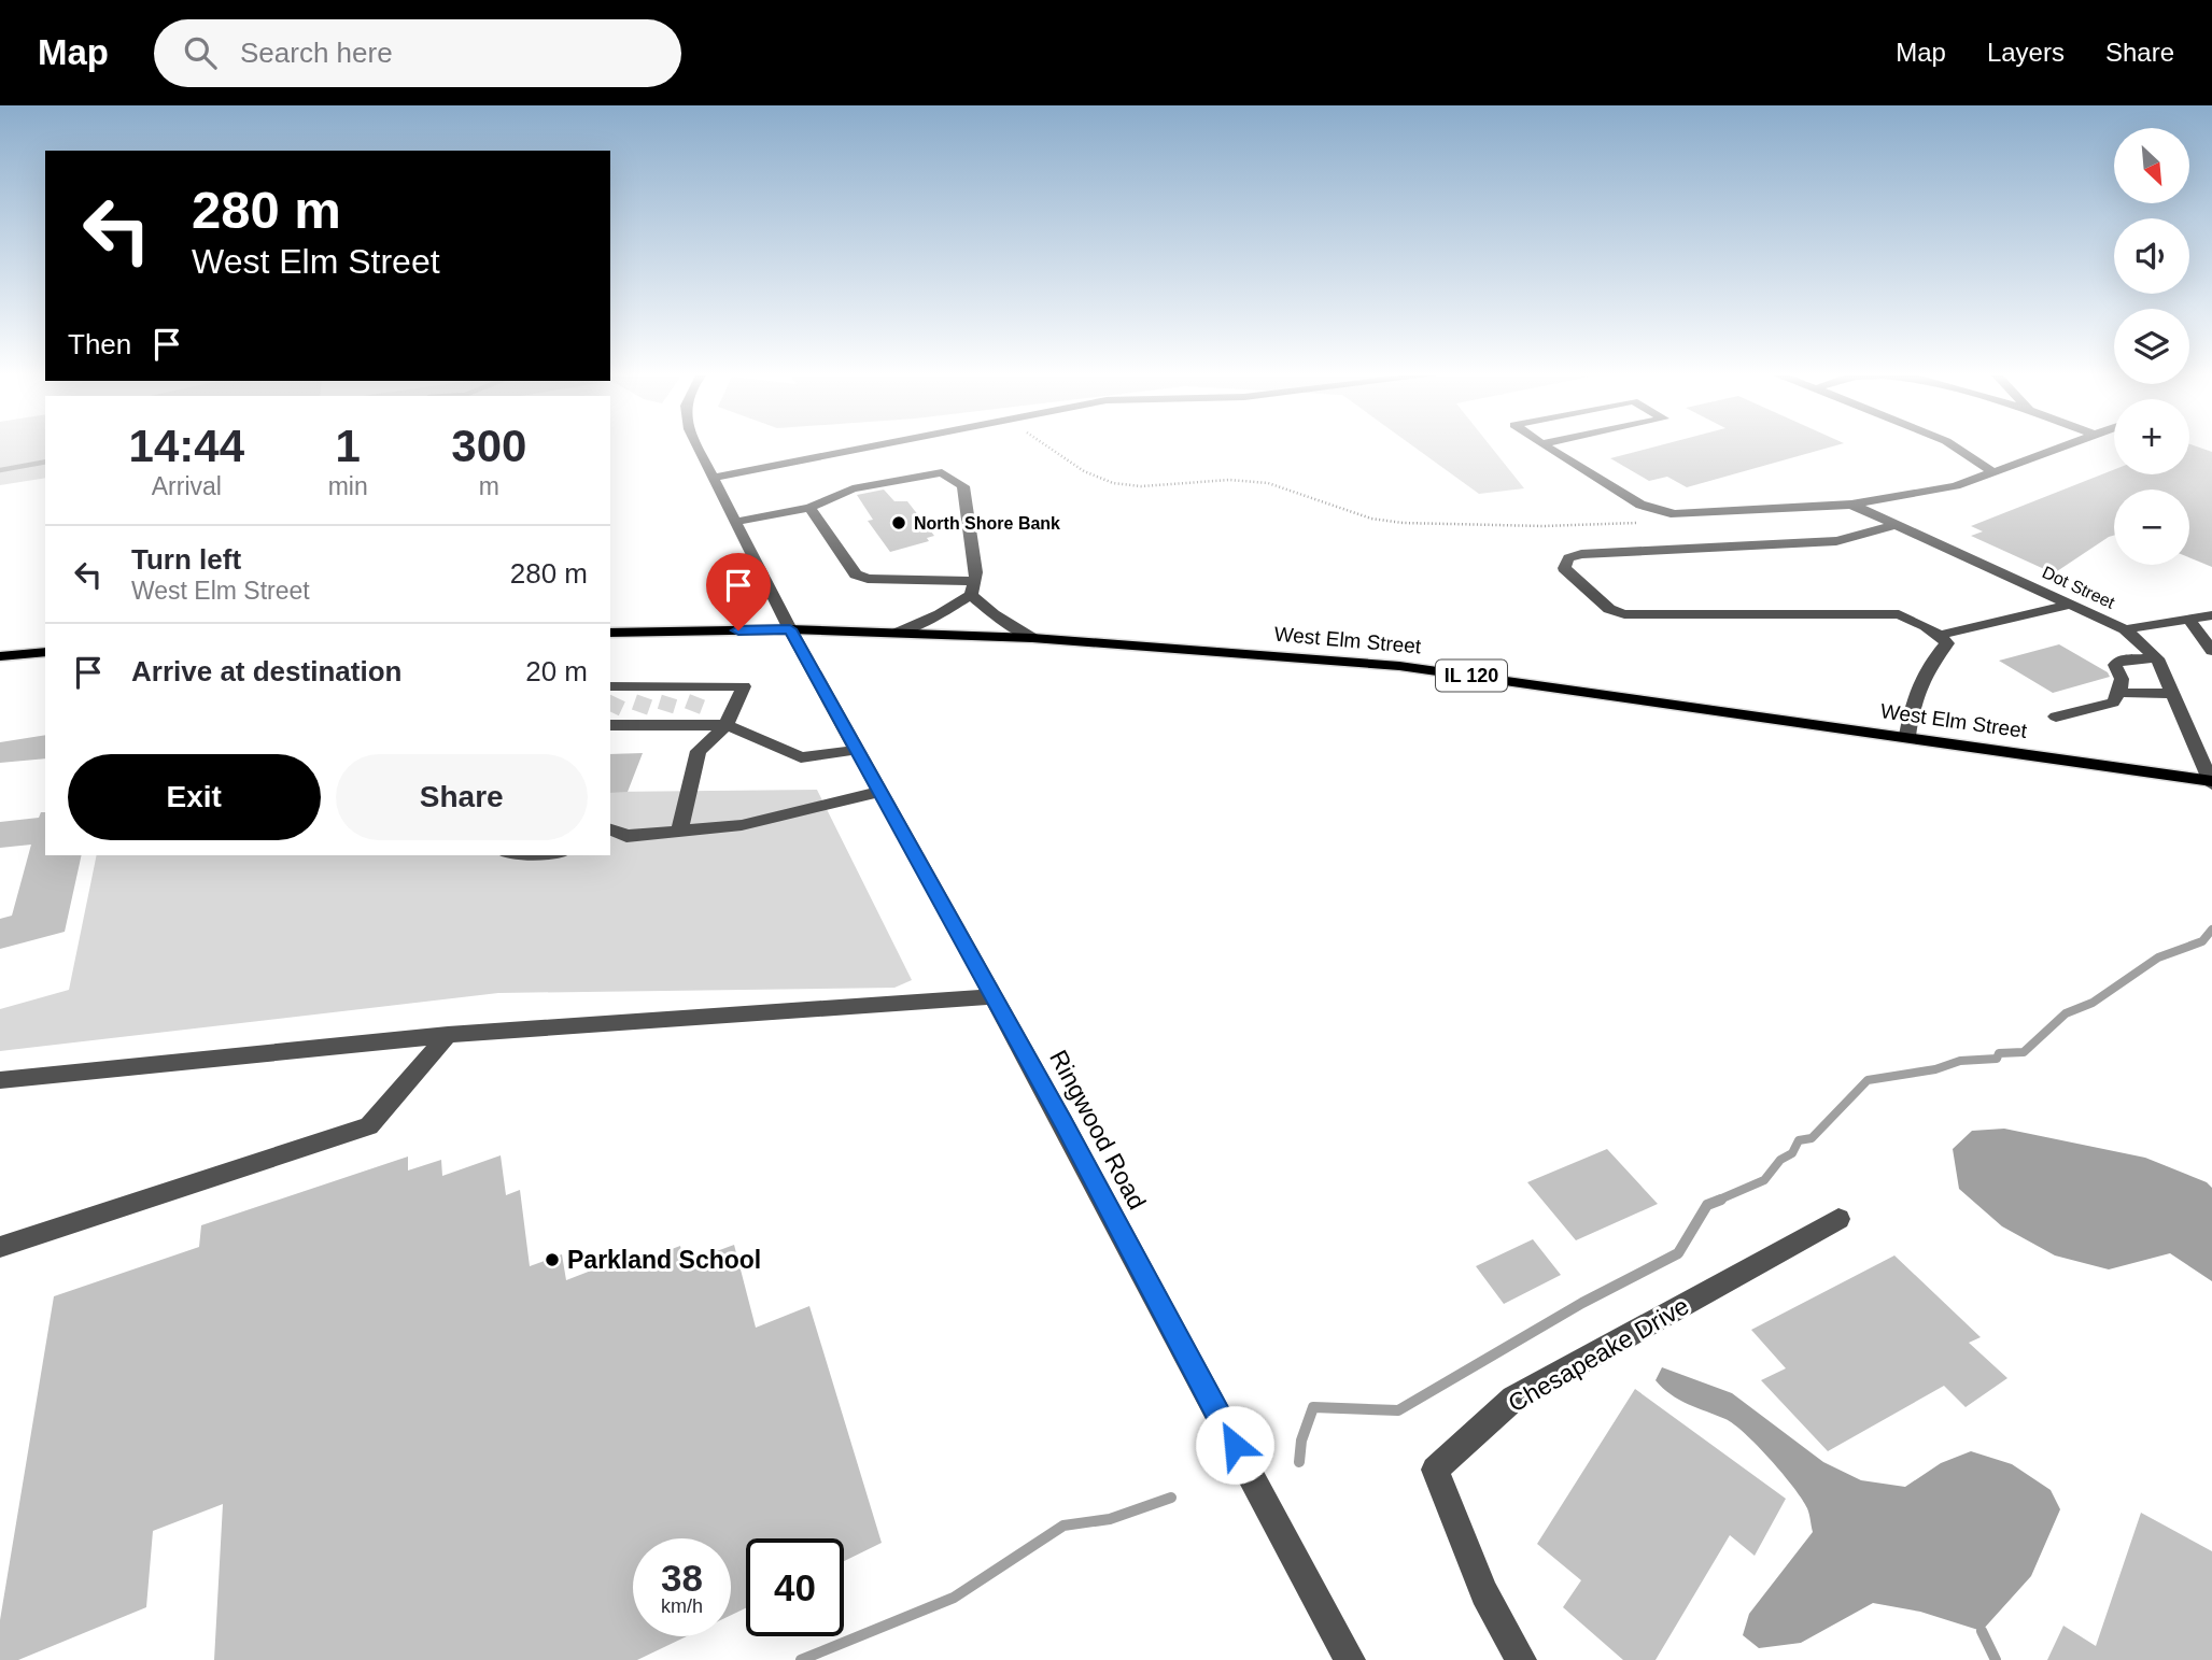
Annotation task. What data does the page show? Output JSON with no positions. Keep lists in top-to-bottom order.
{
  "streets": {
    "main road": ["West Elm Street", "IL 120"],
    "street": ["Dot Street", "Ringwood Road", "Chesapeake Drive"]
  },
  "crossings": [
    ["Dot Street", "West Elm Street"],
    ["West Elm Street", "Ringwood Road"]
  ],
  "places": ["North Shore Bank", "Parkland School"],
  "north": "bottom right",
  "page": {
    "header": "Map",
    "search": "Search here",
    "nav": ["Map", "Layers", "Share"],
    "map_buttons": ["+", "−"],
    "turn": ["280 m", "West Elm Street"],
    "then": "Then",
    "eta": [
      "14:44",
      "Arrival",
      "1",
      "min",
      "300",
      "m"
    ],
    "list": [
      {
        "name": "Turn left",
        "note": "West Elm Street",
        "value": "280 m"
      },
      {
        "name": "Arrive at destination",
        "value": "20 m"
      }
    ],
    "buttons": ["Exit", "Share"],
    "speed": "38 km/h",
    "limit": "40"
  }
}
